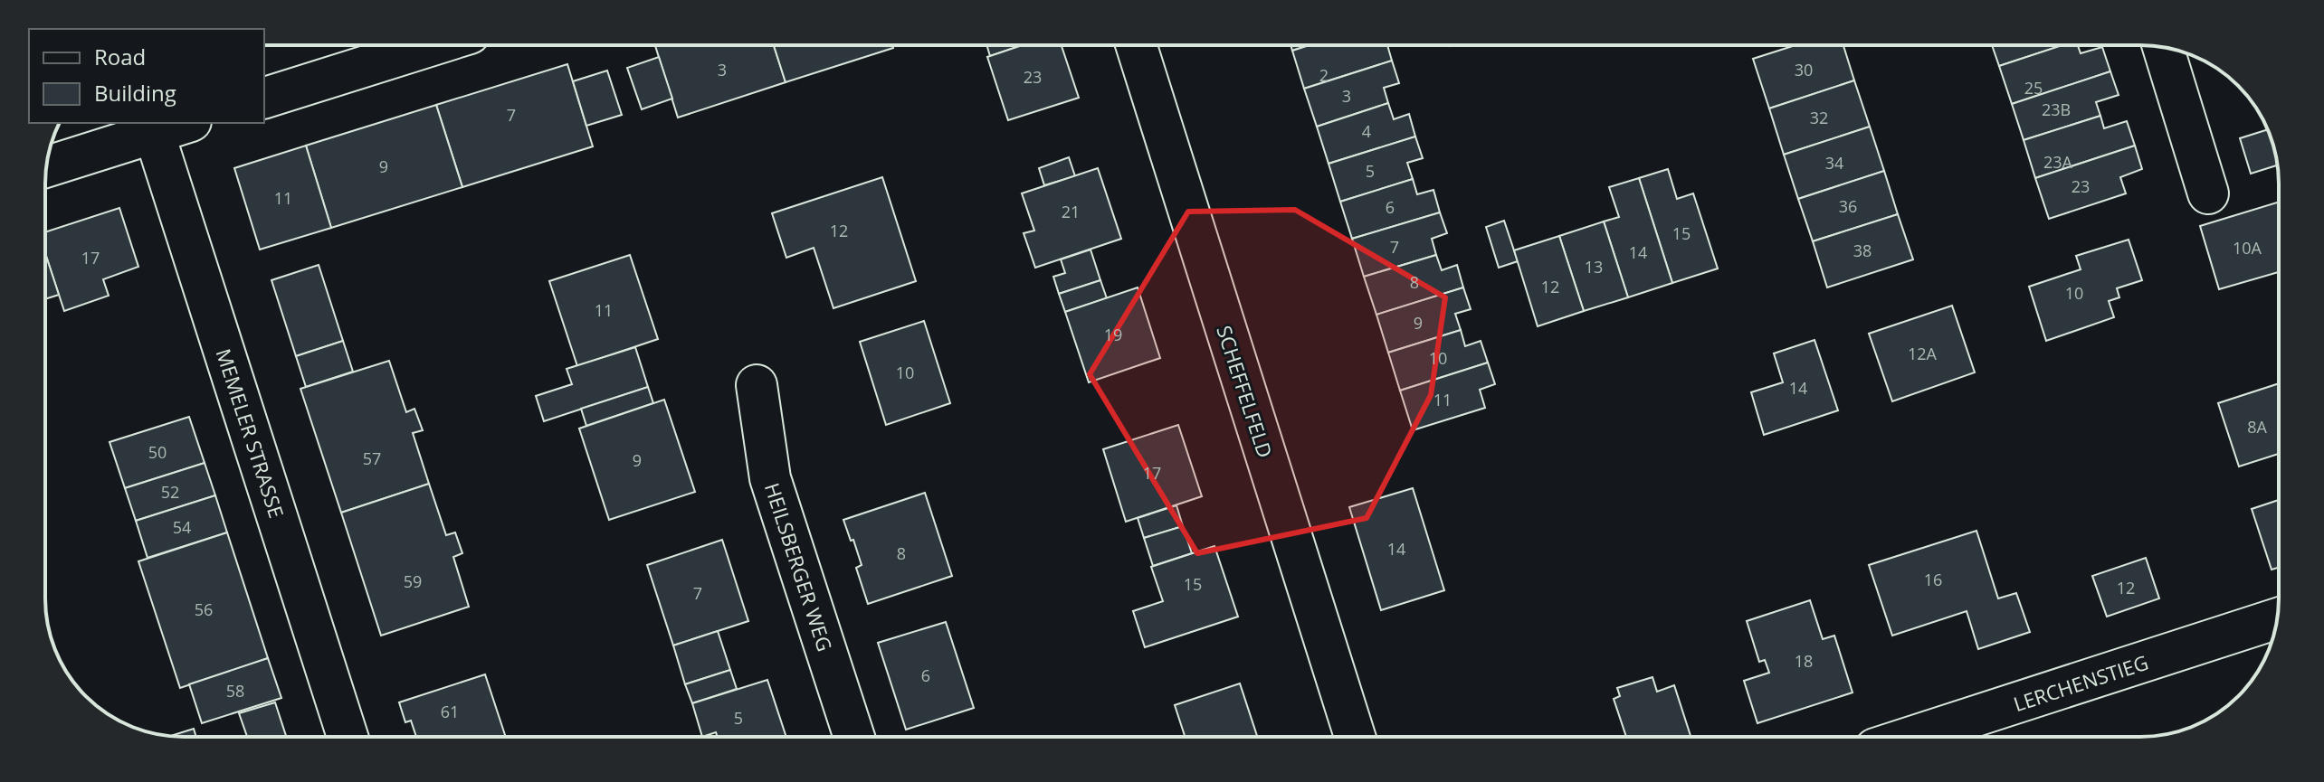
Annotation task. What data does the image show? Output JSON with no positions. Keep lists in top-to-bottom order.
{
  "streets": {
    "street": [
      "SCHEFFELFELD",
      "MEMELER STRASSE",
      "HEILSBERGER WEG",
      "LERCHENSTIEG"
    ]
  },
  "house_numbers": [
    "3",
    "30",
    "2",
    "23",
    "25",
    "3",
    "23B",
    "7",
    "32",
    "4",
    "23A",
    "34",
    "9",
    "5",
    "23",
    "11",
    "36",
    "6",
    "21",
    "12",
    "15",
    "7",
    "10A",
    "38",
    "14",
    "17",
    "13",
    "8",
    "12",
    "10",
    "11",
    "9",
    "19",
    "12A",
    "10",
    "10",
    "14",
    "11",
    "8A",
    "50",
    "57",
    "9",
    "17",
    "52",
    "54",
    "14",
    "8",
    "16",
    "59",
    "15",
    "12",
    "7",
    "56",
    "18",
    "6",
    "58",
    "61",
    "5"
  ],
  "legend": ["Road", "Building"]
}
